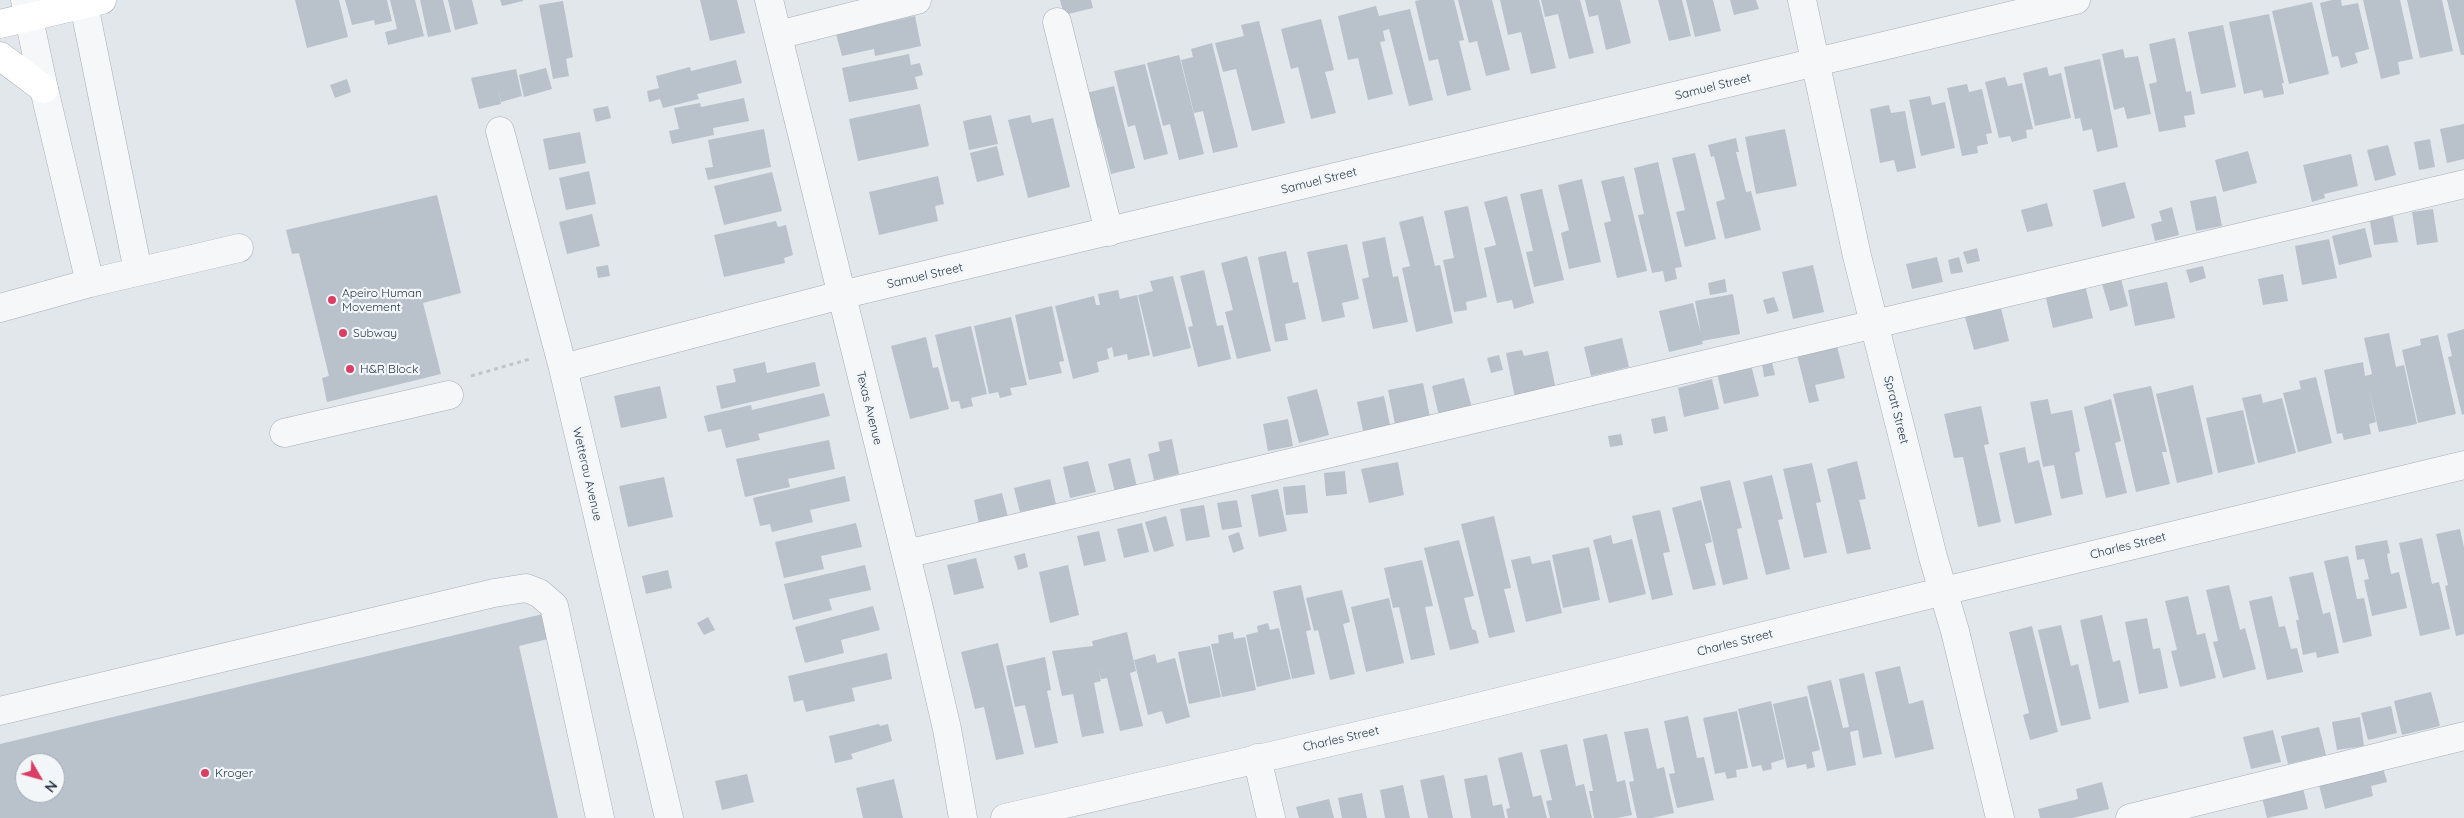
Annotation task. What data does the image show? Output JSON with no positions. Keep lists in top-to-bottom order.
{
  "streets": {
    "street": [
      "Samuel Street",
      "Texas Avenue",
      "Spratt Street",
      "Wetterau Avenue",
      "Charles Street"
    ]
  },
  "crossings": [
    ["Samuel Street", "Texas Avenue"],
    ["Samuel Street", "Spratt Street"],
    ["Samuel Street", "Wetterau Avenue"],
    ["Spratt Street", "Charles Street"]
  ],
  "places": [
    "Apeiro Human Movement",
    "Subway",
    "H&R Block",
    "Kroger"
  ],
  "north": "bottom right"
}
